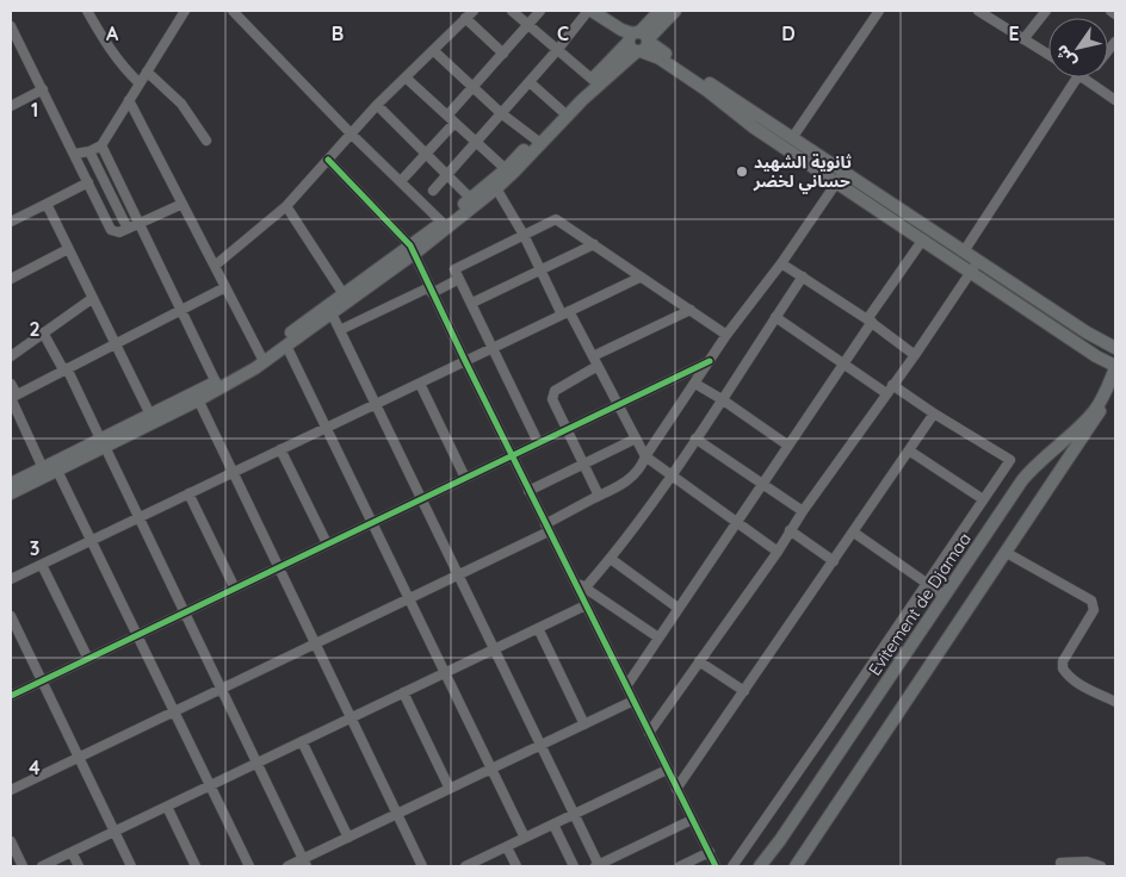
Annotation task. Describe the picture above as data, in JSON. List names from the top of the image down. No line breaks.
{"streets":{"main road":["Evitement de Djamaa"]},"places":["ثانوية الشهيد حساني لخضر"],"north":"bottom left","grid":{"columns":["A","B","C","D","E"],"rows":["1","2","3","4"]}}
